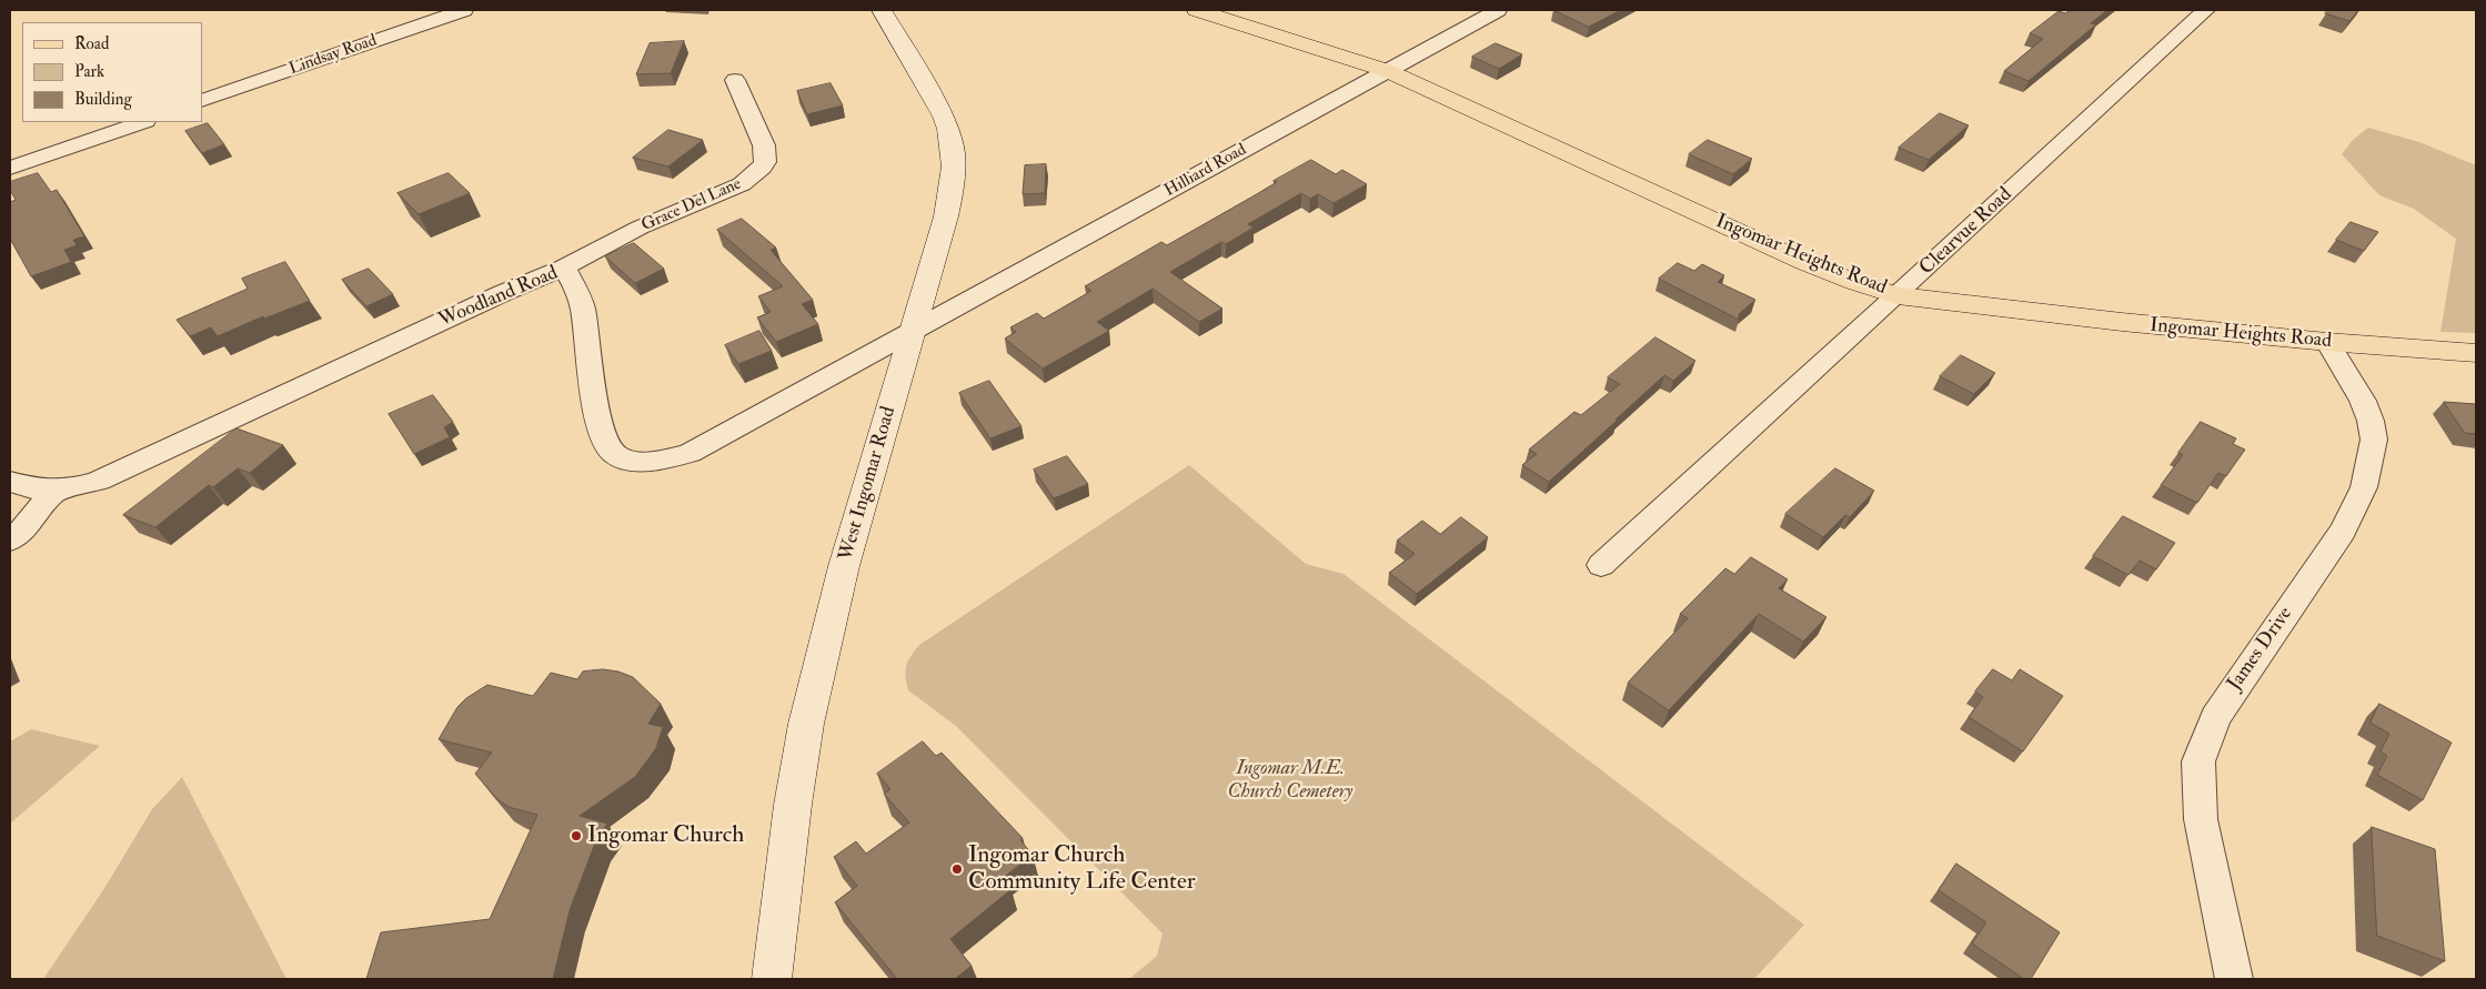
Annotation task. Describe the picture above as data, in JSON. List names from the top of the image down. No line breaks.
{"streets":{"main road":["Ingomar Heights Road"],"street":["Lindsay Road","Hilliard Road","Grace Del Lane","Clearvue Road","Woodland Road","West Ingomar Road","James Drive"]},"crossings":[["Hilliard Road","Ingomar Heights Road"],["Hilliard Road","Woodland Road"],["Hilliard Road","West Ingomar Road"],["Grace Del Lane","Woodland Road"],["Clearvue Road","Ingomar Heights Road"],["Ingomar Heights Road","James Drive"],["Woodland Road","West Ingomar Road"]],"parks":["Ingomar M.E. Church Cemetery"],"places":["Ingomar Church","Ingomar Church Community Life Center"],"legend":["Road","Park","Building"]}
